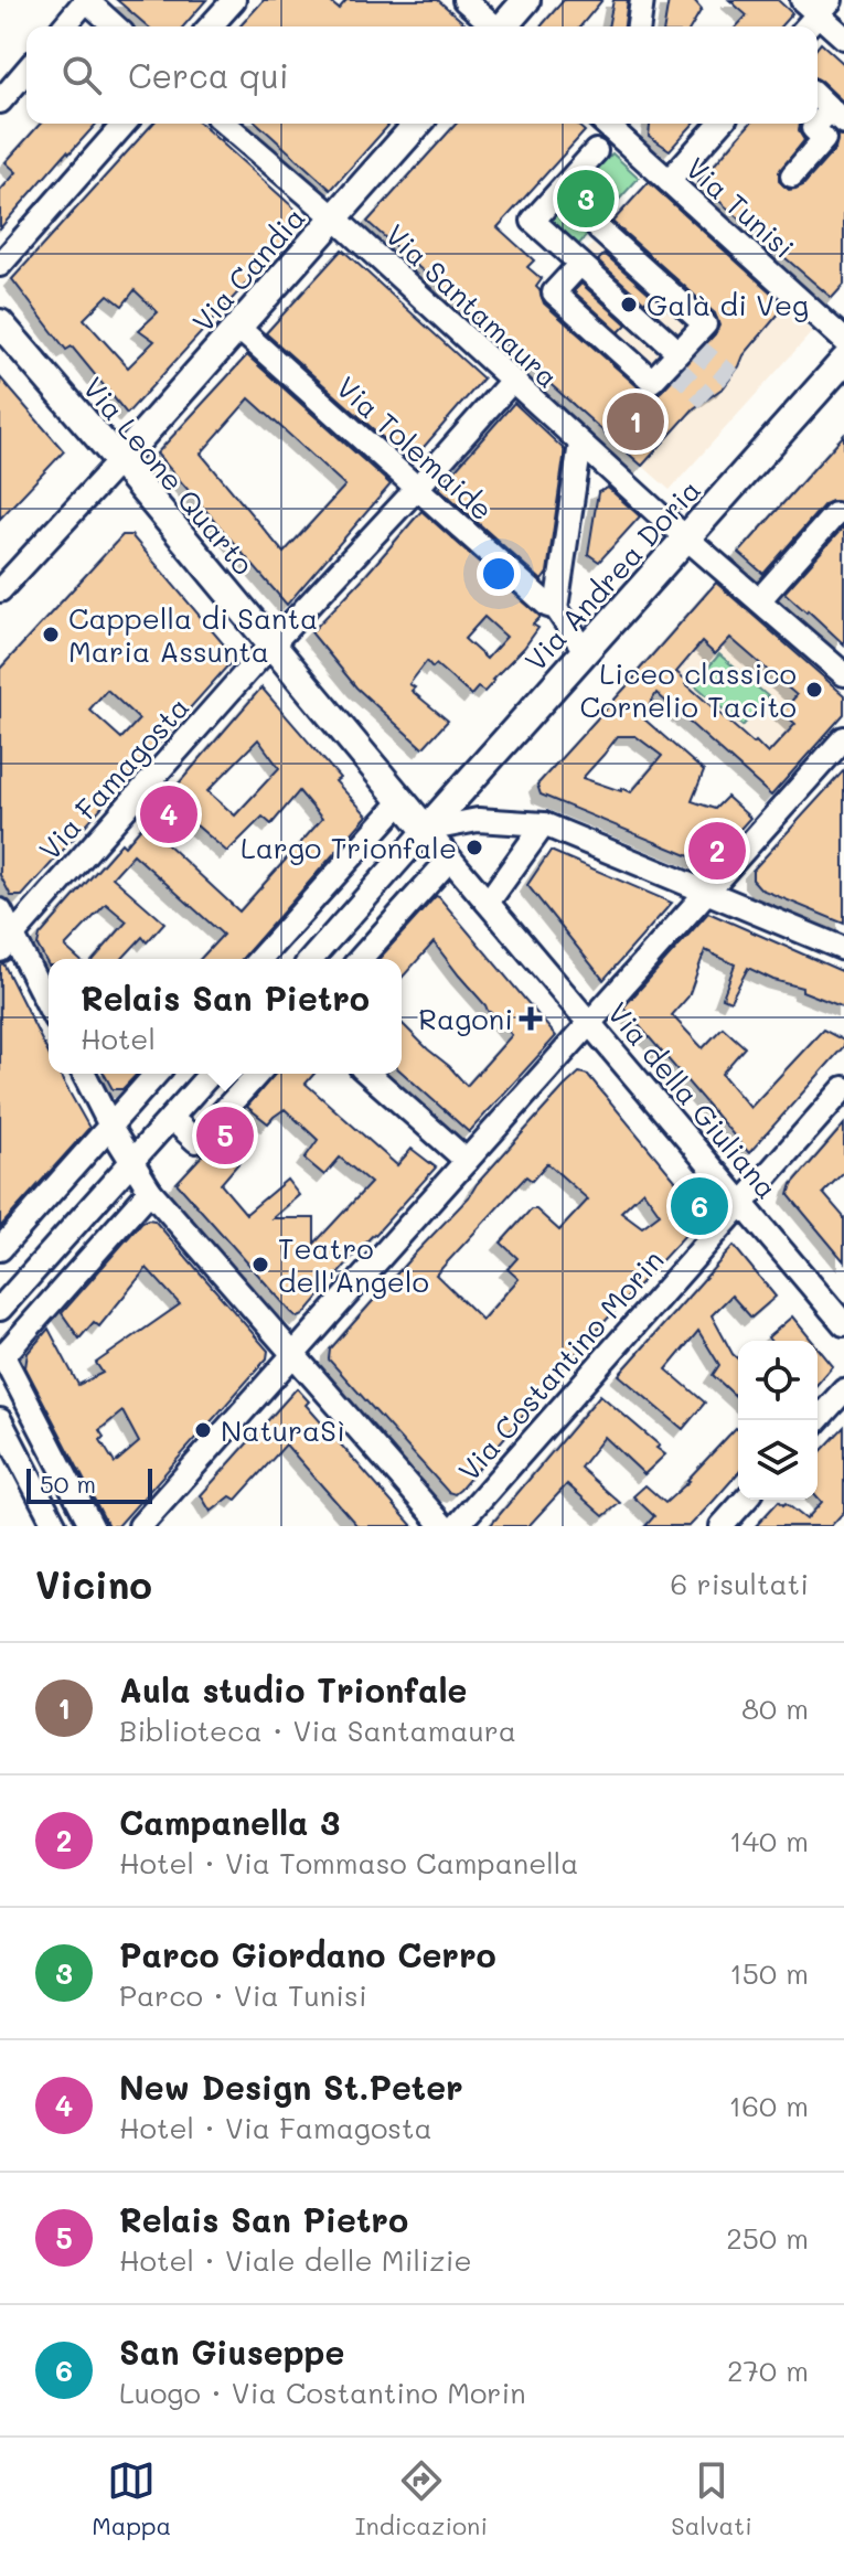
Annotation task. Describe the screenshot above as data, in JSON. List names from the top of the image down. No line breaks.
{"streets":{"main road":["Via Candia","Via Leone Quarto","Via Andrea Doria"],"street":["Via Tunisi","Via Santamaura","Via Tolemaide","Via Famagosta","Via della Giuliana","Via Costantino Morin"]},"crossings":[["Via Candia","Via Santamaura"],["Via Candia","Via Tolemaide"],["Via Candia","Via Leone Quarto"],["Via Santamaura","Via Andrea Doria"],["Via Santamaura","Via Famagosta"],["Via Tolemaide","Via Andrea Doria"],["Via Tolemaide","Via Famagosta"],["Via Leone Quarto","Via Andrea Doria"],["Via Leone Quarto","Via Famagosta"],["Via della Giuliana","Via Costantino Morin"]],"places":{"other":["Galà di Veg","Cappella di Santa Maria Assunta","Liceo classico Cornelio Tacito","Largo Trionfale","Teatro dell'Angelo","NaturaSì"],"health":["Ragoni"]},"scale_bar":"50 m","page":{"search":"Cerca qui","pins":["3","1","4","2","5","6"],"popup":["Relais San Pietro","Hotel"],"scale":"50 m","heading":["Vicino","6 risultati"],"list":[{"mark":"1","name":"Aula studio Trionfale","note":"Biblioteca · Via Santamaura","value":"80 m"},{"mark":"2","name":"Campanella 3","note":"Hotel · Via Tommaso Campanella","value":"140 m"},{"mark":"3","name":"Parco Giordano Cerro","note":"Parco · Via Tunisi","value":"150 m"},{"mark":"4","name":"New Design St.Peter","note":"Hotel · Via Famagosta","value":"160 m"},{"mark":"5","name":"Relais San Pietro","note":"Hotel · Viale delle Milizie","value":"250 m"},{"mark":"6","name":"San Giuseppe","note":"Luogo · Via Costantino Morin","value":"270 m"}],"nav":["Mappa","Indicazioni","Salvati"]}}
